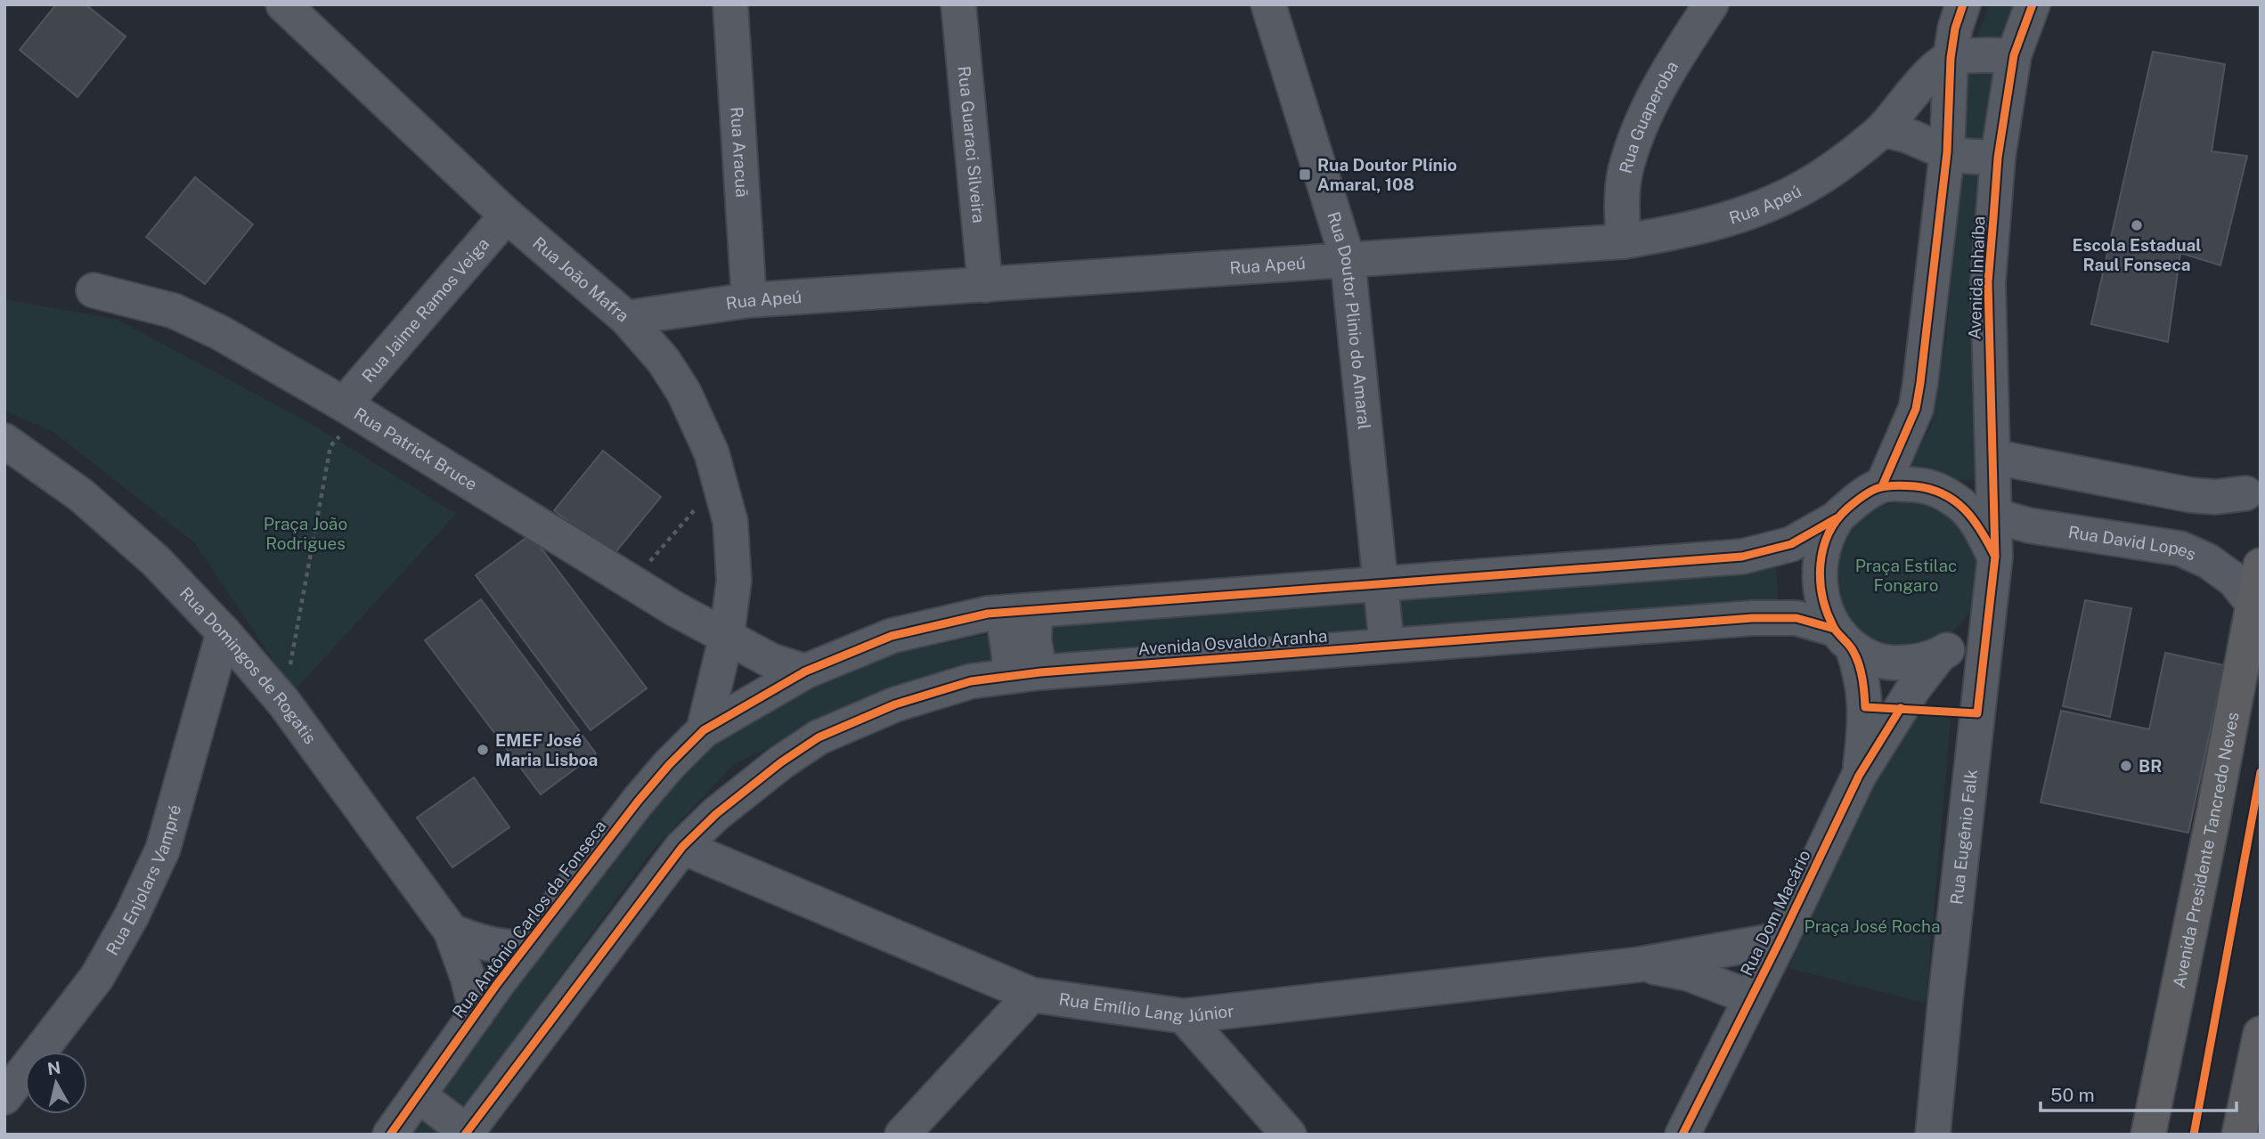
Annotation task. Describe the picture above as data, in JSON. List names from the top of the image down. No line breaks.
{"streets":{"highway":["Avenida Presidente Tancredo Neves"],"street":["Rua Guaperoba","Rua Guaraci Silveira","Rua Aracuã","Rua Apeú","Avenida Inhaíba","Rua João Mafra","Rua Jaime Ramos Veiga","Rua Doutor Plinio do Amaral","Rua Patrick Bruce","Rua David Lopes","Avenida Osvaldo Aranha","Rua Domingos de Rogatis","Rua Eugênio Falk","Rua Enjolars Vampré","Rua Dom Macário","Rua Antônio Carlos da Fonseca","Rua Emílio Lang Júnior"]},"crossings":[["Rua Guaperoba","Rua Apeú"],["Rua Guaraci Silveira","Rua Apeú"],["Rua Aracuã","Rua Apeú"],["Rua Apeú","Rua João Mafra"],["Rua Apeú","Rua Doutor Plinio do Amaral"],["Avenida Inhaíba","Rua David Lopes"],["Avenida Inhaíba","Avenida Osvaldo Aranha"],["Avenida Inhaíba","Rua Eugênio Falk"],["Avenida Inhaíba","Rua Dom Macário"],["Rua João Mafra","Rua Jaime Ramos Veiga"],["Rua João Mafra","Rua Patrick Bruce"],["Rua João Mafra","Rua Antônio Carlos da Fonseca"],["Rua Jaime Ramos Veiga","Rua Patrick Bruce"],["Rua Doutor Plinio do Amaral","Avenida Osvaldo Aranha"],["Rua David Lopes","Avenida Presidente Tancredo Neves"],["Avenida Osvaldo Aranha","Rua Eugênio Falk"],["Avenida Osvaldo Aranha","Rua Dom Macário"],["Avenida Osvaldo Aranha","Rua Emílio Lang Júnior"],["Rua Domingos de Rogatis","Rua Enjolars Vampré"],["Rua Domingos de Rogatis","Rua Antônio Carlos da Fonseca"],["Rua Eugênio Falk","Rua Dom Macário"],["Rua Dom Macário","Rua Emílio Lang Júnior"]],"parks":["Praça João Rodrigues","Praça Estilac Fongaro","Praça José Rocha"],"places":{"transit":["Rua Doutor Plínio Amaral, 108"],"other":["Escola Estadual Raul Fonseca","EMEF José Maria Lisboa","BR"]},"scale_bar":"50 m","north":"top"}
